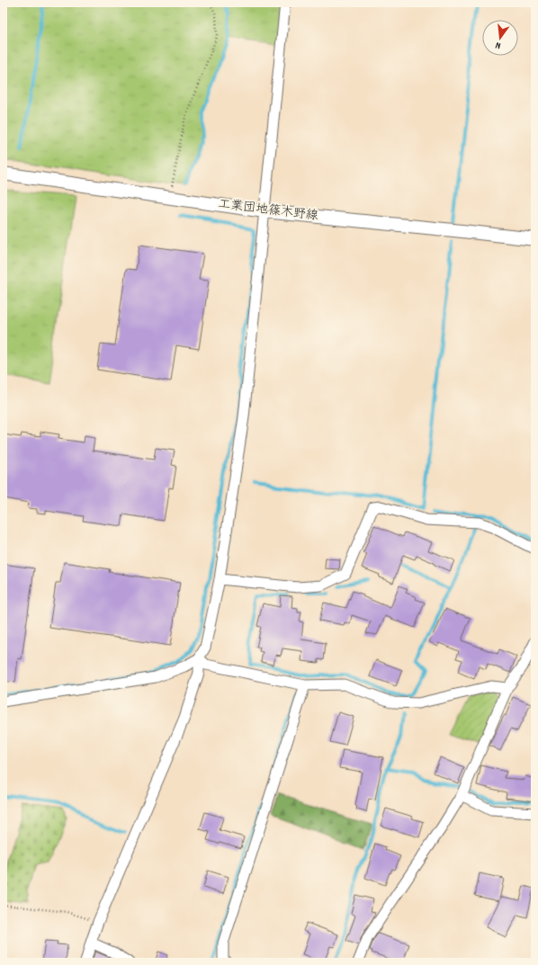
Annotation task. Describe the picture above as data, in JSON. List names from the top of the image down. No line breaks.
{"streets":{"street":["工業団地篠木野線"]},"north":"bottom"}
